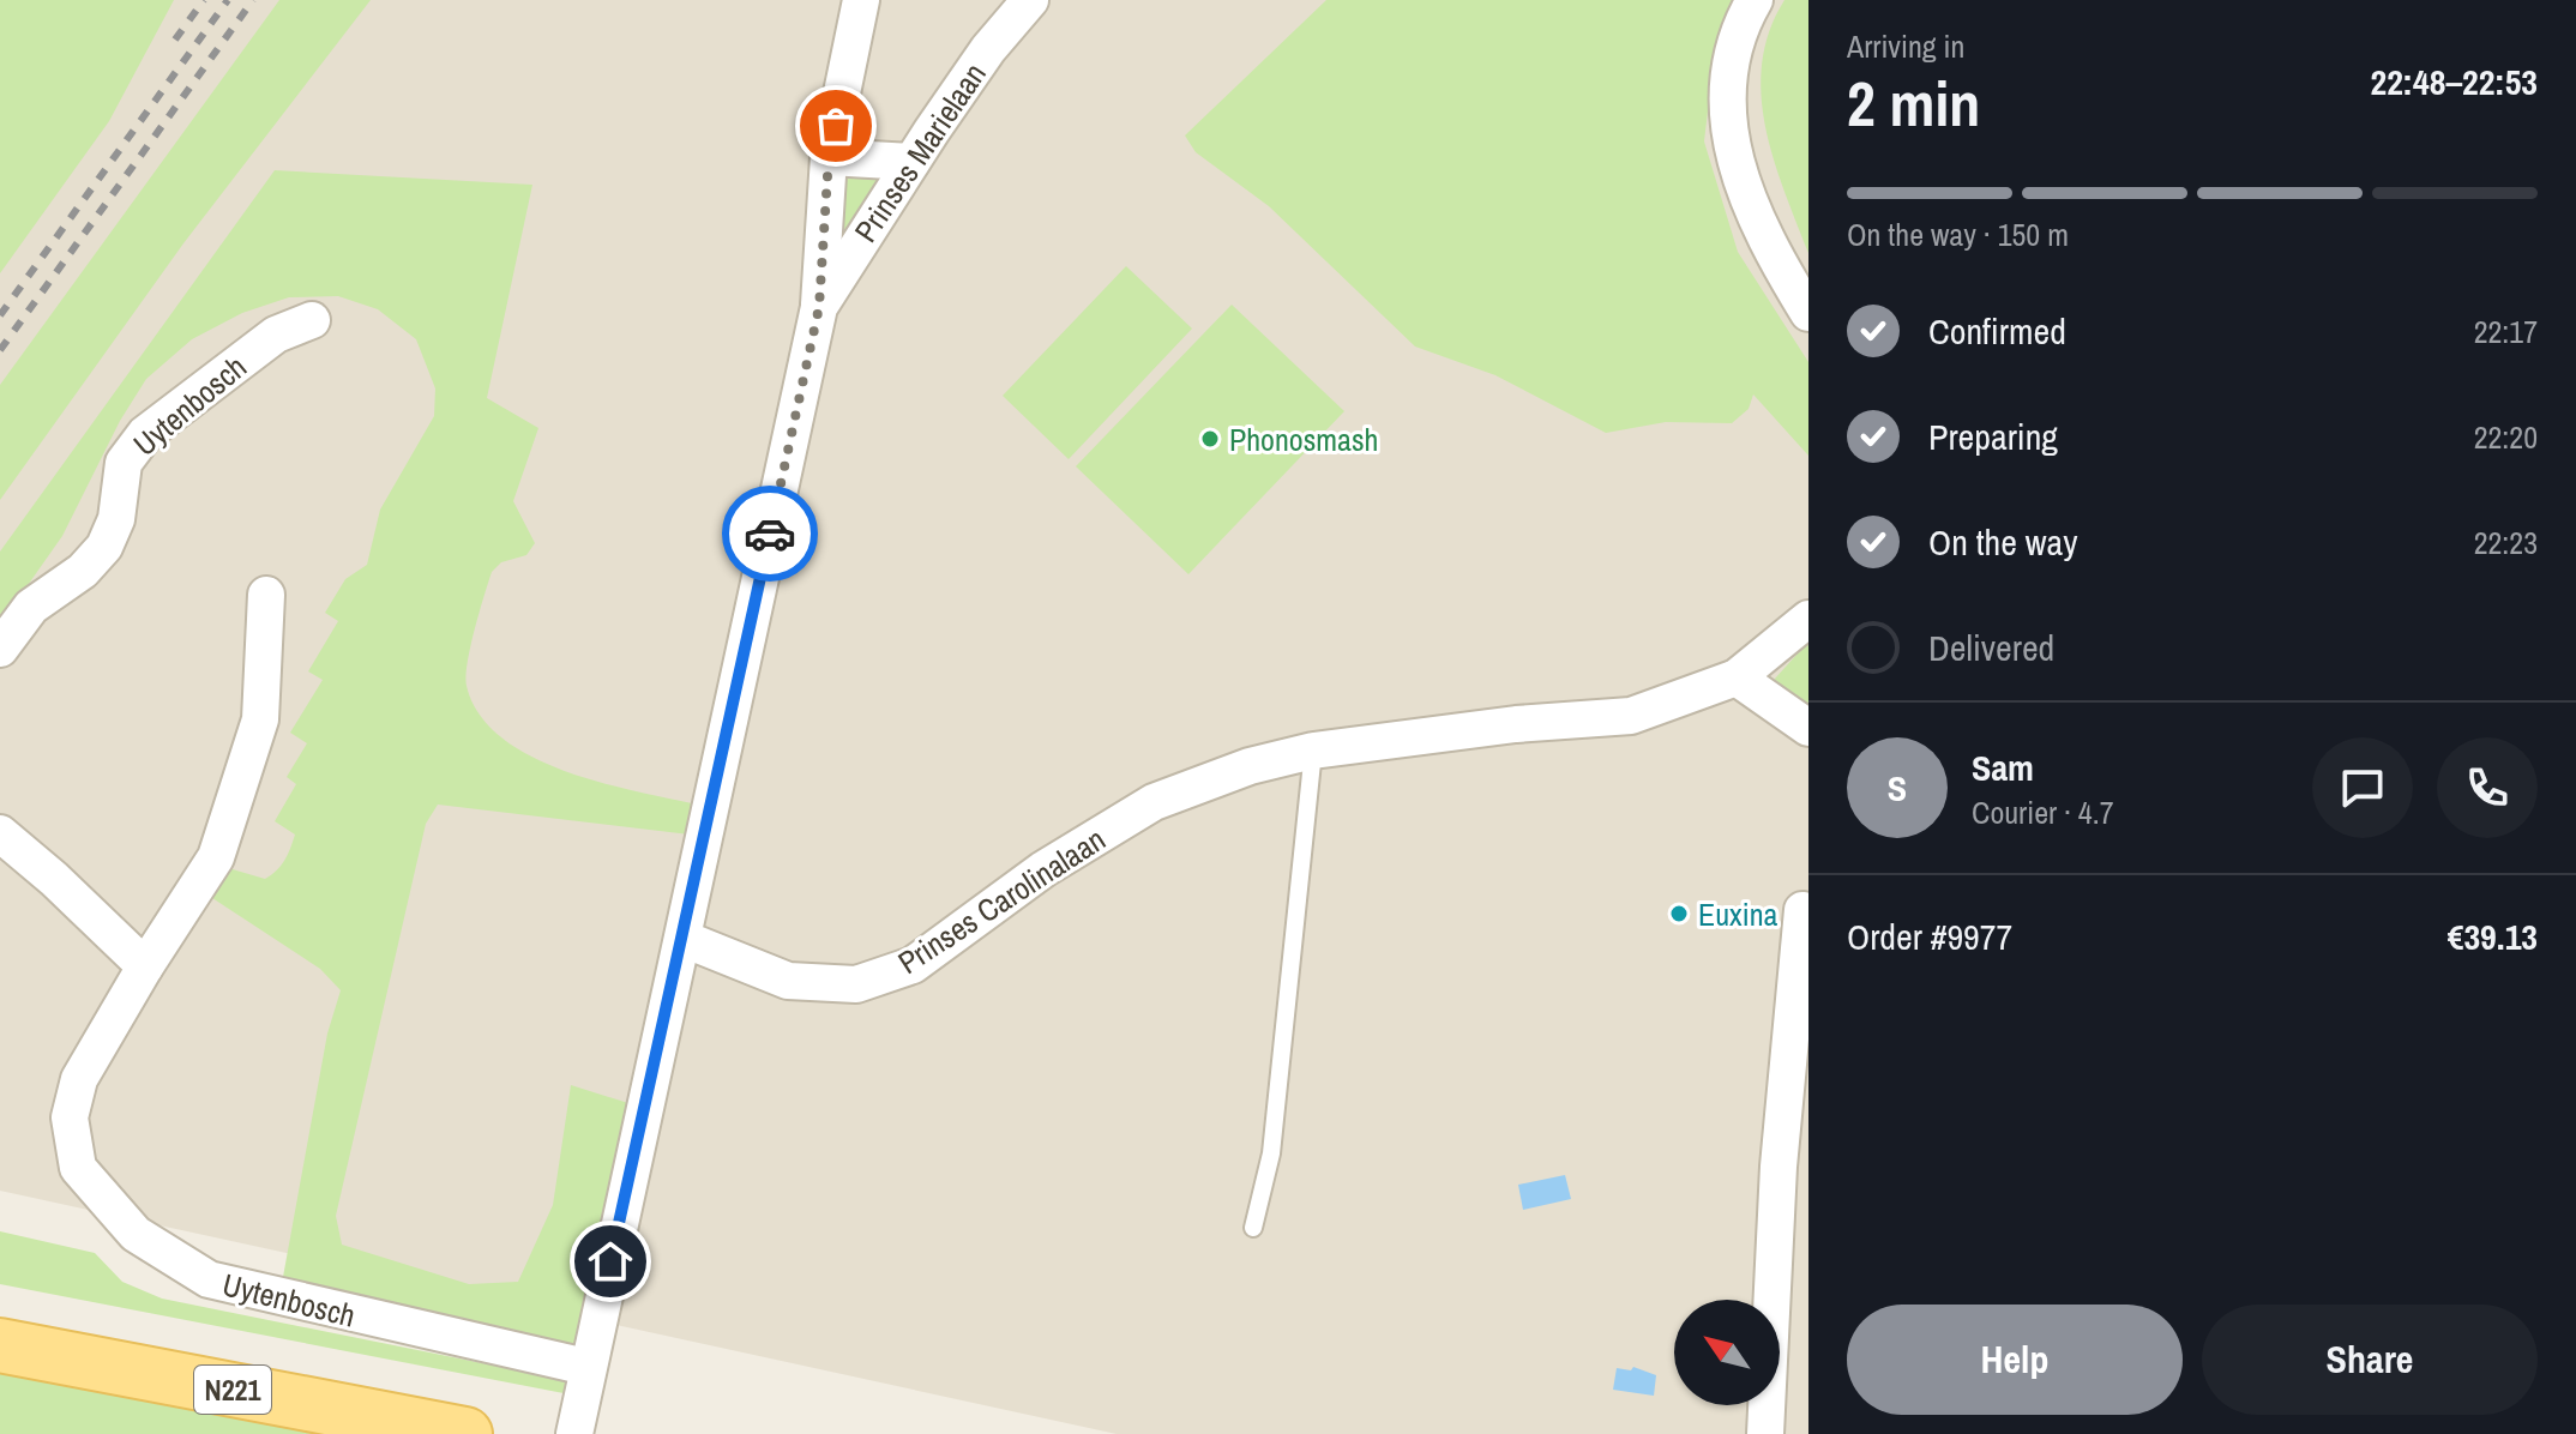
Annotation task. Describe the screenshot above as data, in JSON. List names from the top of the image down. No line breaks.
{"streets":{"main road":["N221"],"street":["Prinses Marielaan","Uytenbosch","Prinses Carolinalaan"]},"crossings":[["Prinses Marielaan","Uytenbosch"],["Prinses Marielaan","Prinses Carolinalaan"]],"places":["Phonosmash","Euxina"],"north":"top left","page":{"heading":["2 min","Arriving in","22:48–22:53"],"panel":["Sam","Courier · 4.7","Order #9977","€39.13"],"bar":"On the way · 150 m","list":[["Confirmed","22:17"],["Preparing","22:20"],["On the way","22:23"],"Delivered"],"round":"S","buttons":["Help","Share"]}}
